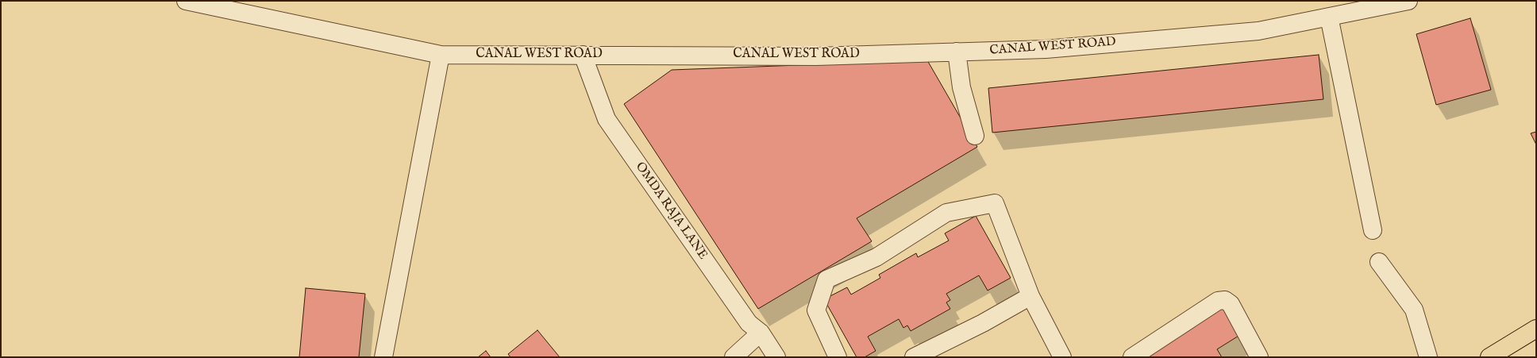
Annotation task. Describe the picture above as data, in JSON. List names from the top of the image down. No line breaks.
{"streets":{"street":["CANAL WEST ROAD","OMDA RAJA LANE"]},"crossings":[["CANAL WEST ROAD","OMDA RAJA LANE"]]}
